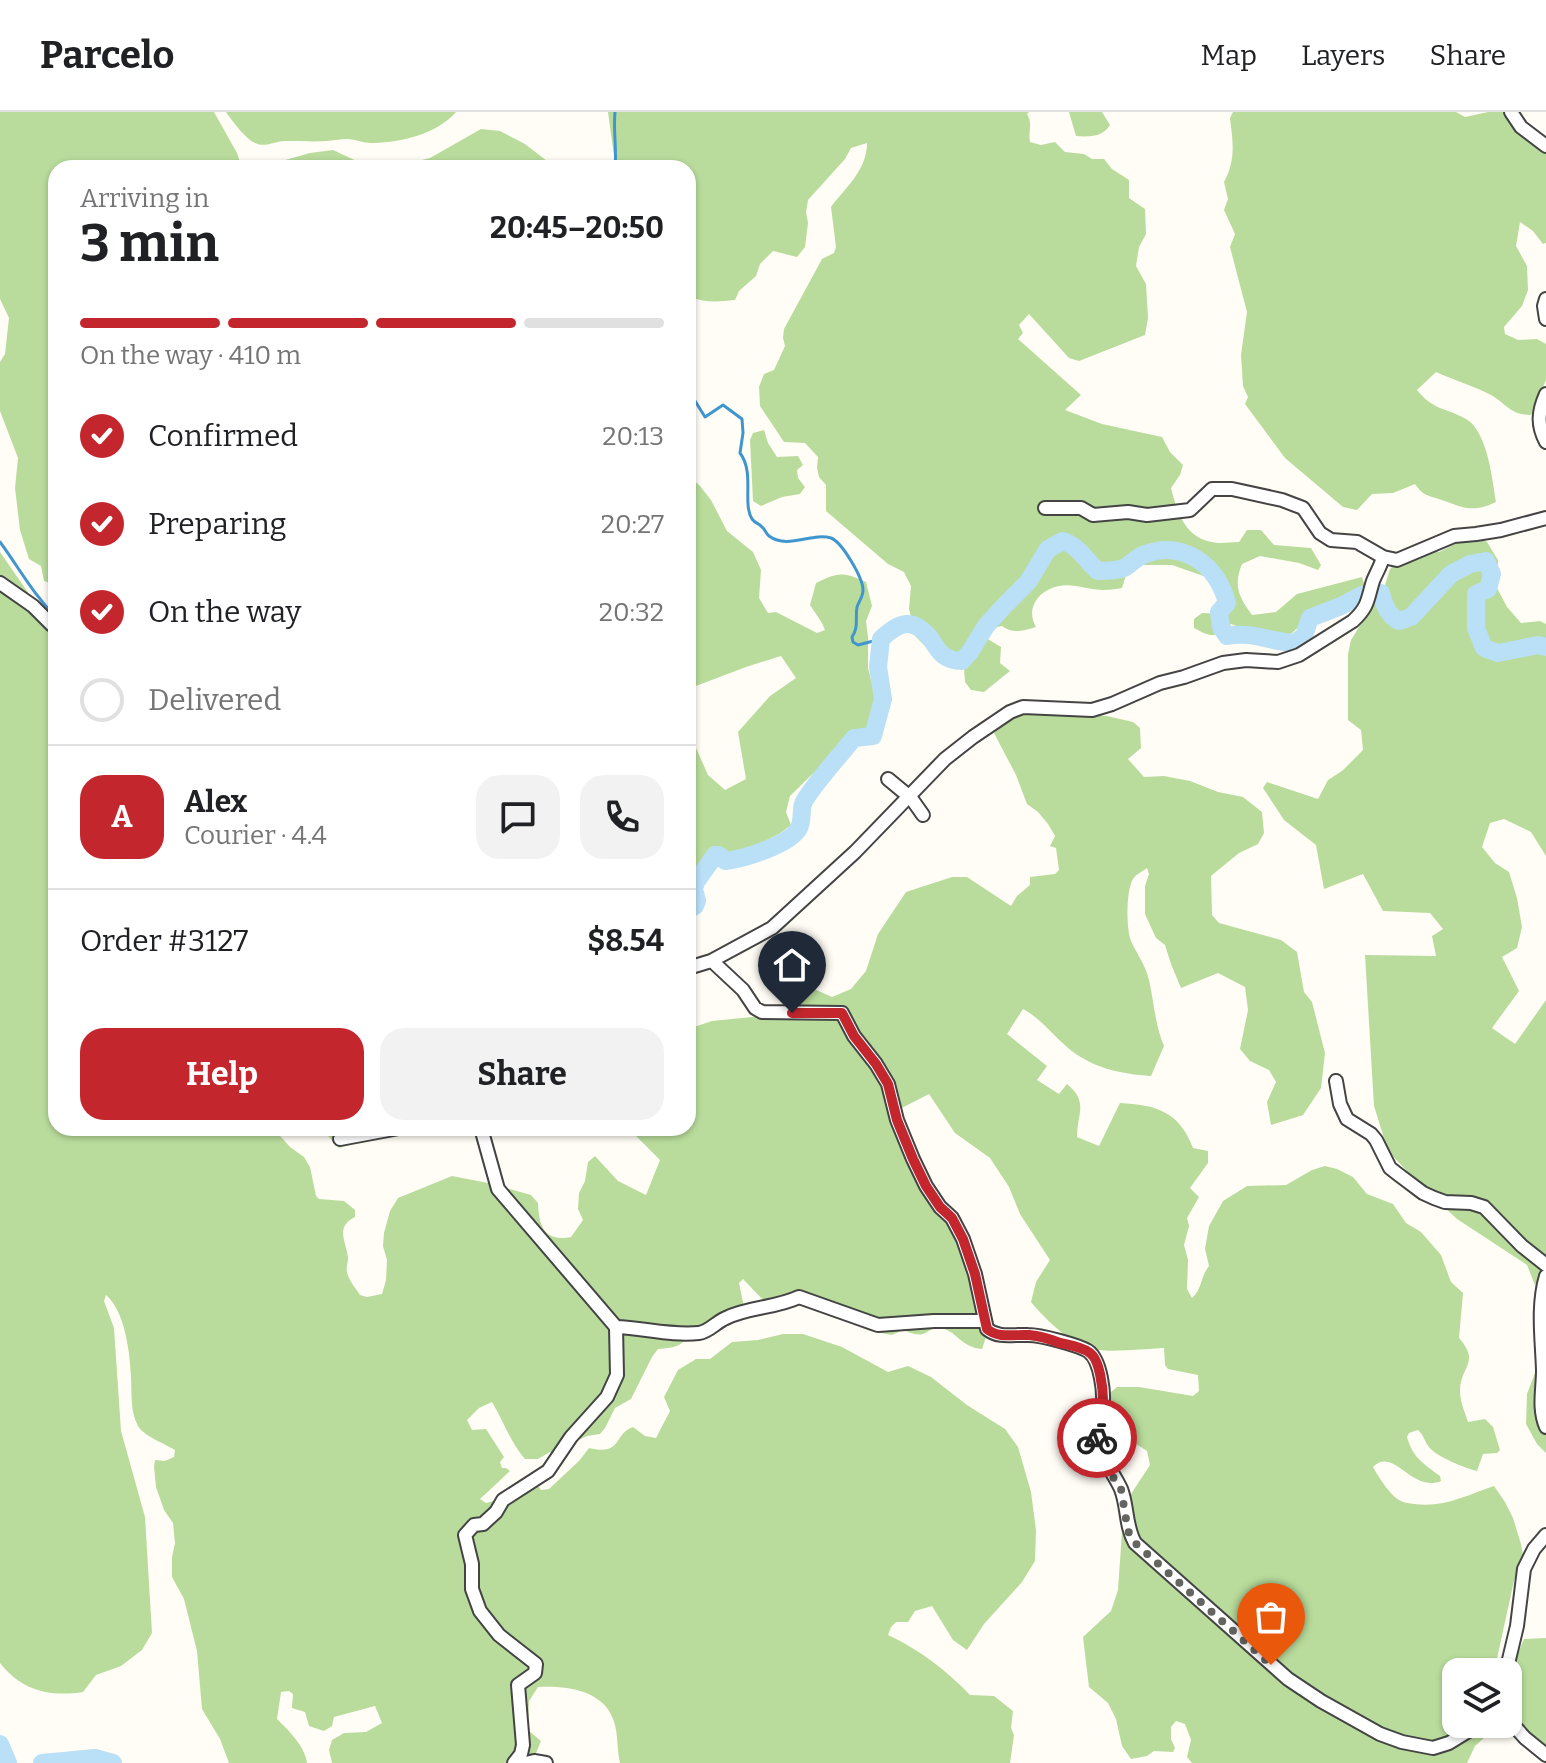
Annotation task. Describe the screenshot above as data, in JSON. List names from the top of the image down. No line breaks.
{"page":{"header":"Parcelo","nav":["Map","Layers","Share"],"heading":["3 min","Arriving in","20:45–20:50"],"panel":["Alex","Courier · 4.4","Order #3127","$8.54"],"bar":"On the way · 410 m","list":[["Confirmed","20:13"],["Preparing","20:27"],["On the way","20:32"],"Delivered"],"round":"A","buttons":["Help","Share"]}}
